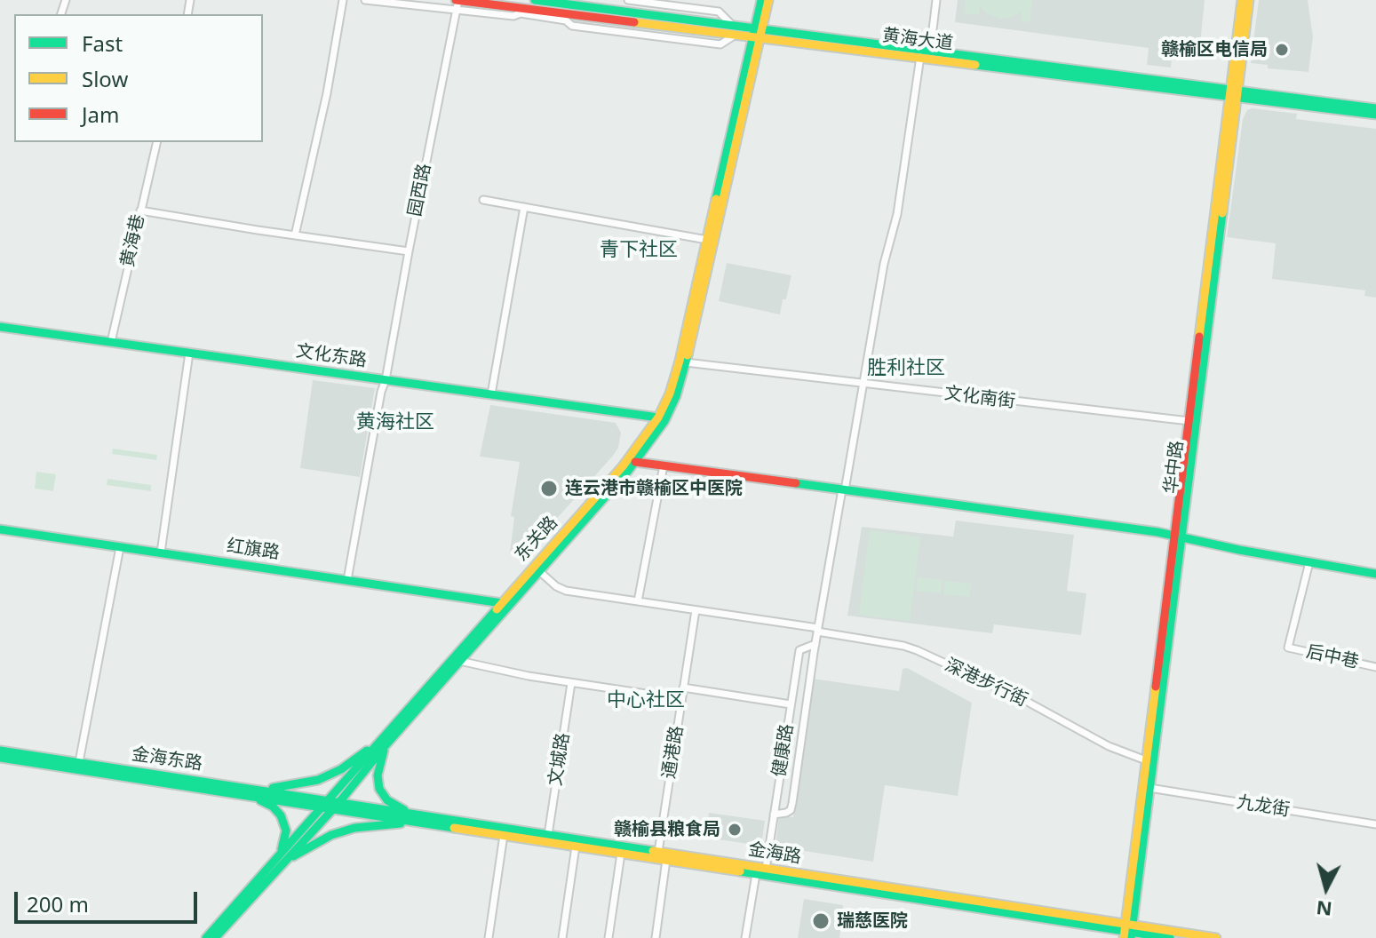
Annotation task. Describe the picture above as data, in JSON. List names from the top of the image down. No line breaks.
{"streets":{"main road":["黄海大道","文化东路","华中路","东关路","红旗路","金海东路","金海路"],"street":["园西路","黄海巷","文化南街","后中巷","深港步行街","健康路","通港路","文城路","九龙街"]},"crossings":[["黄海大道","园西路"],["黄海大道","华中路"],["黄海大道","东关路"],["园西路","文化东路"],["园西路","红旗路"],["黄海巷","文化东路"],["文化东路","东关路"],["文化南街","华中路"],["文化南街","东关路"],["华中路","深港步行街"],["华中路","九龙街"],["华中路","金海路"],["东关路","红旗路"],["东关路","深港步行街"],["东关路","金海东路"],["东关路","金海路"],["深港步行街","通港路"],["健康路","金海路"],["通港路","金海路"],["金海东路","金海路"],["文城路","金海路"]],"districts":["青下社区","胜利社区","黄海社区","中心社区"],"places":["赣榆区电信局","连云港市赣榆区中医院","赣榆县粮食局","瑞慈医院"],"legend":["Fast","Slow","Jam"],"scale_bar":"200 m","north":"bottom"}
